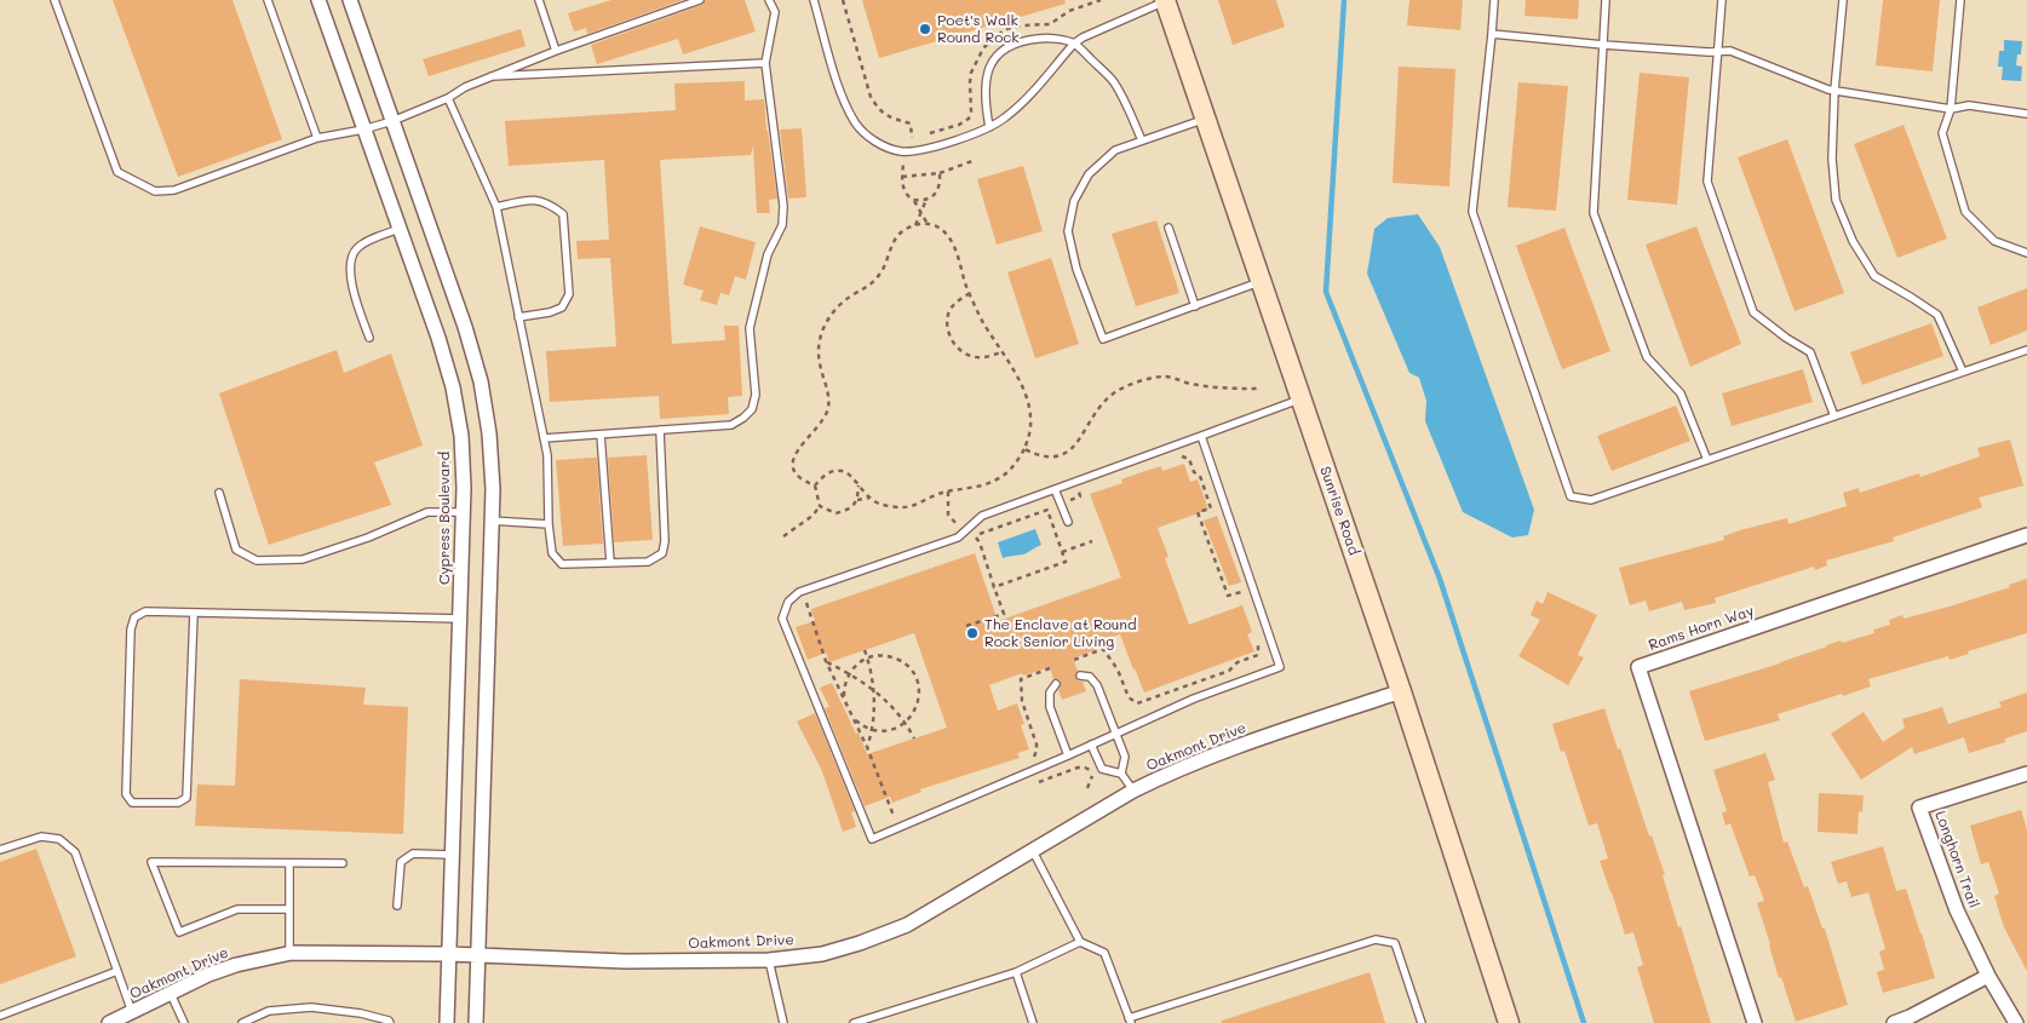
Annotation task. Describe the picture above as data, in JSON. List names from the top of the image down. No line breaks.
{"streets":{"main road":["Sunrise Road"],"street":["Cypress Boulevard","Rams Horn Way","Oakmont Drive","Longhorn Trail"]},"crossings":[["Sunrise Road","Oakmont Drive"],["Cypress Boulevard","Oakmont Drive"]],"places":["Poet's Walk Round Rock","The Enclave at Round Rock Senior Living"]}
